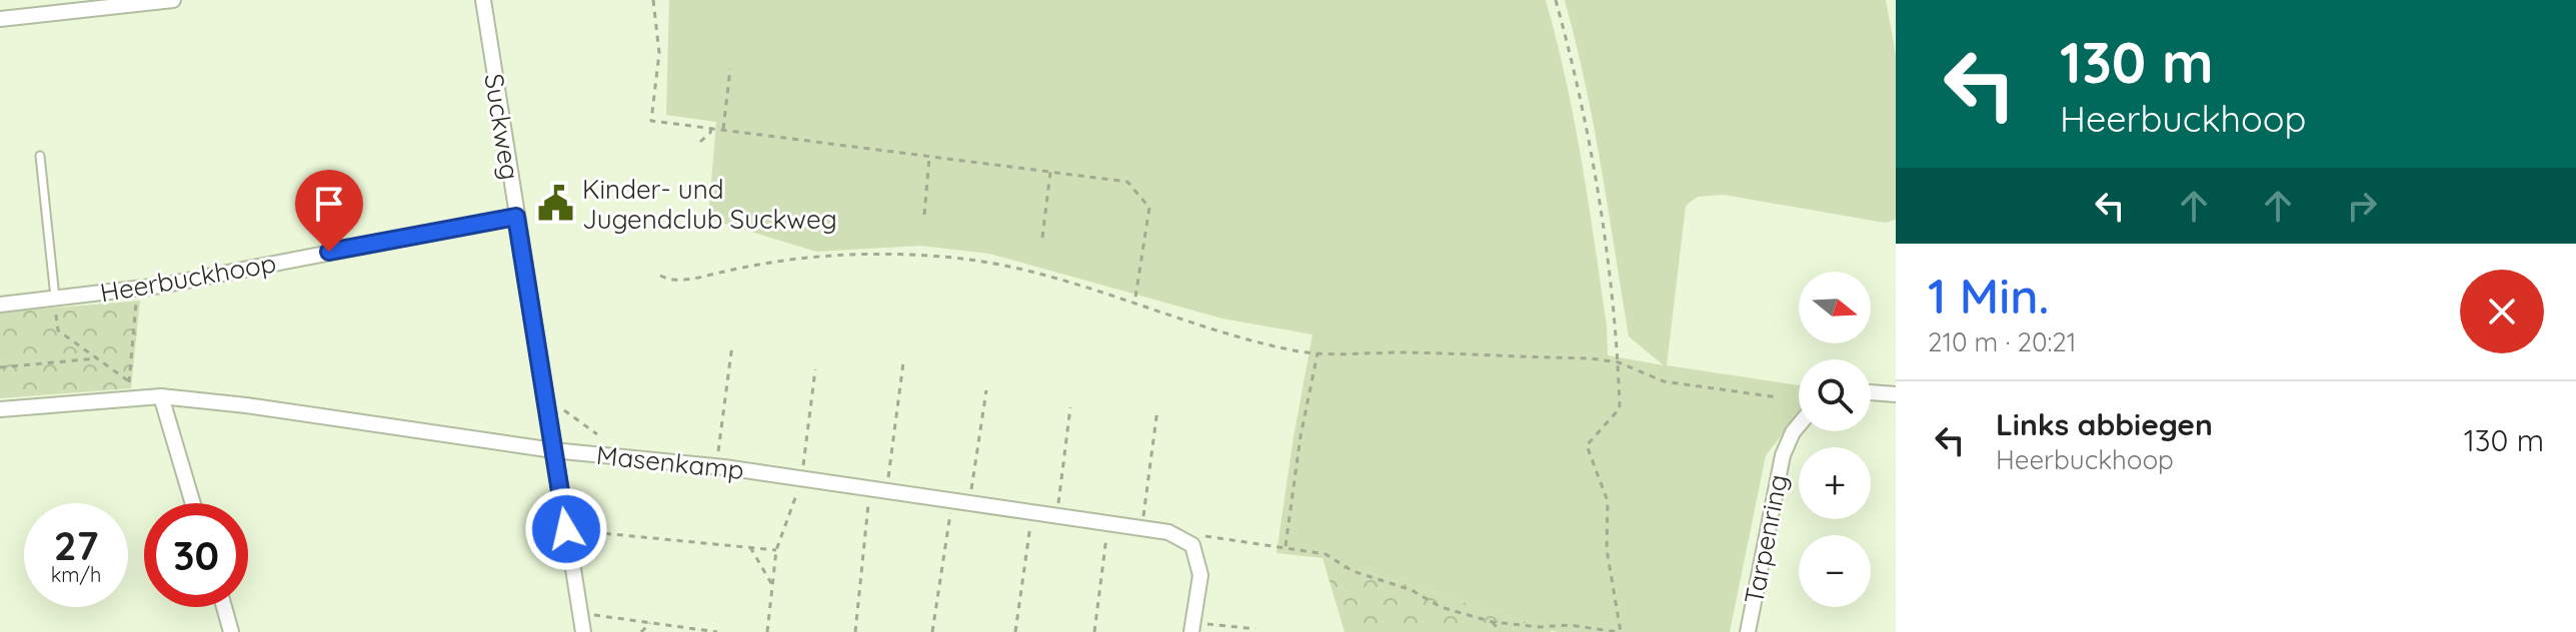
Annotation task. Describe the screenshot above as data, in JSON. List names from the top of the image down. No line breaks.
{"streets":{"street":["Suckweg","Heerbuckhoop","Masenkamp","Tarpenring"]},"crossings":[["Suckweg","Heerbuckhoop"],["Suckweg","Masenkamp"]],"places":{"public building":["Kinder- und Jugendclub Suckweg"]},"north":"right","page":{"turn":["130 m","Heerbuckhoop"],"heading":["1 Min.","210 m · 20:21"],"map_buttons":["+","−"],"list":[{"name":"Links abbiegen","note":"Heerbuckhoop","value":"130 m"}],"speed":"27 km/h","limit":"30"}}
